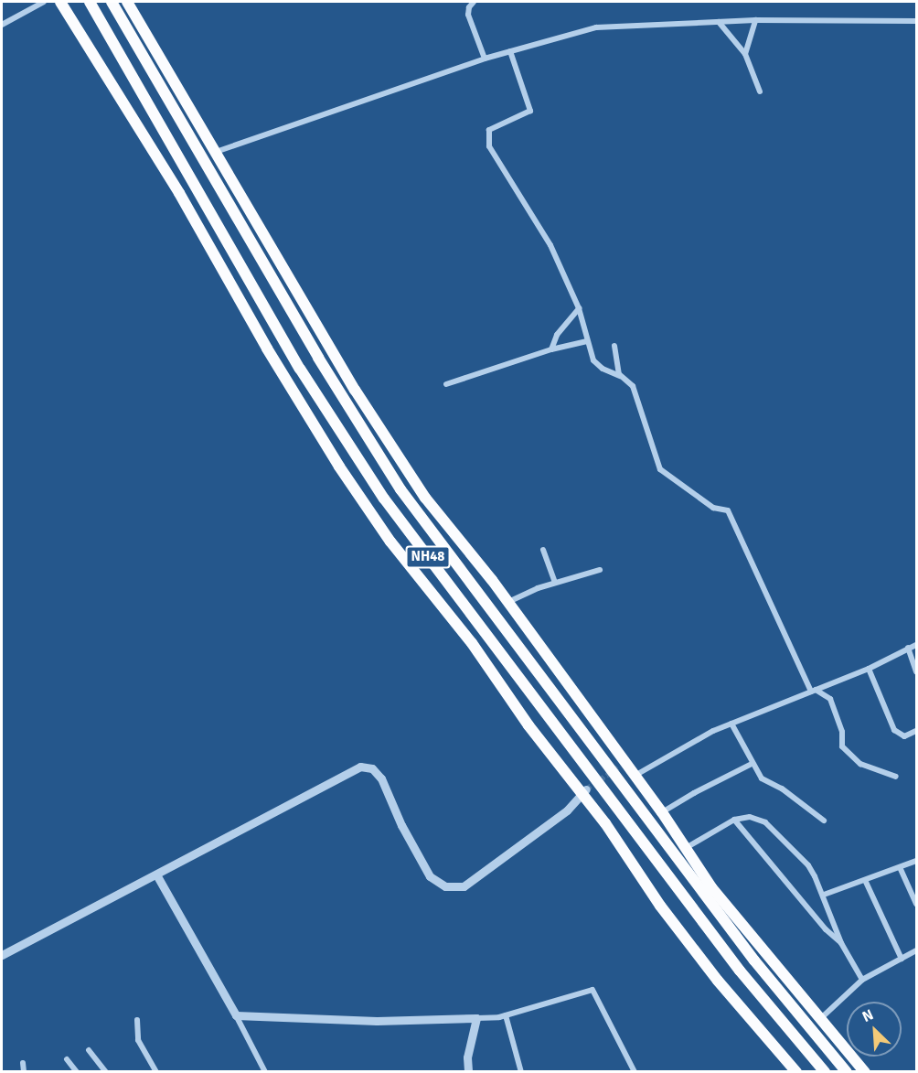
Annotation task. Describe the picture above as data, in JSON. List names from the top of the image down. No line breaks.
{"streets":{"highway":["NH48"]},"north":"top left"}
